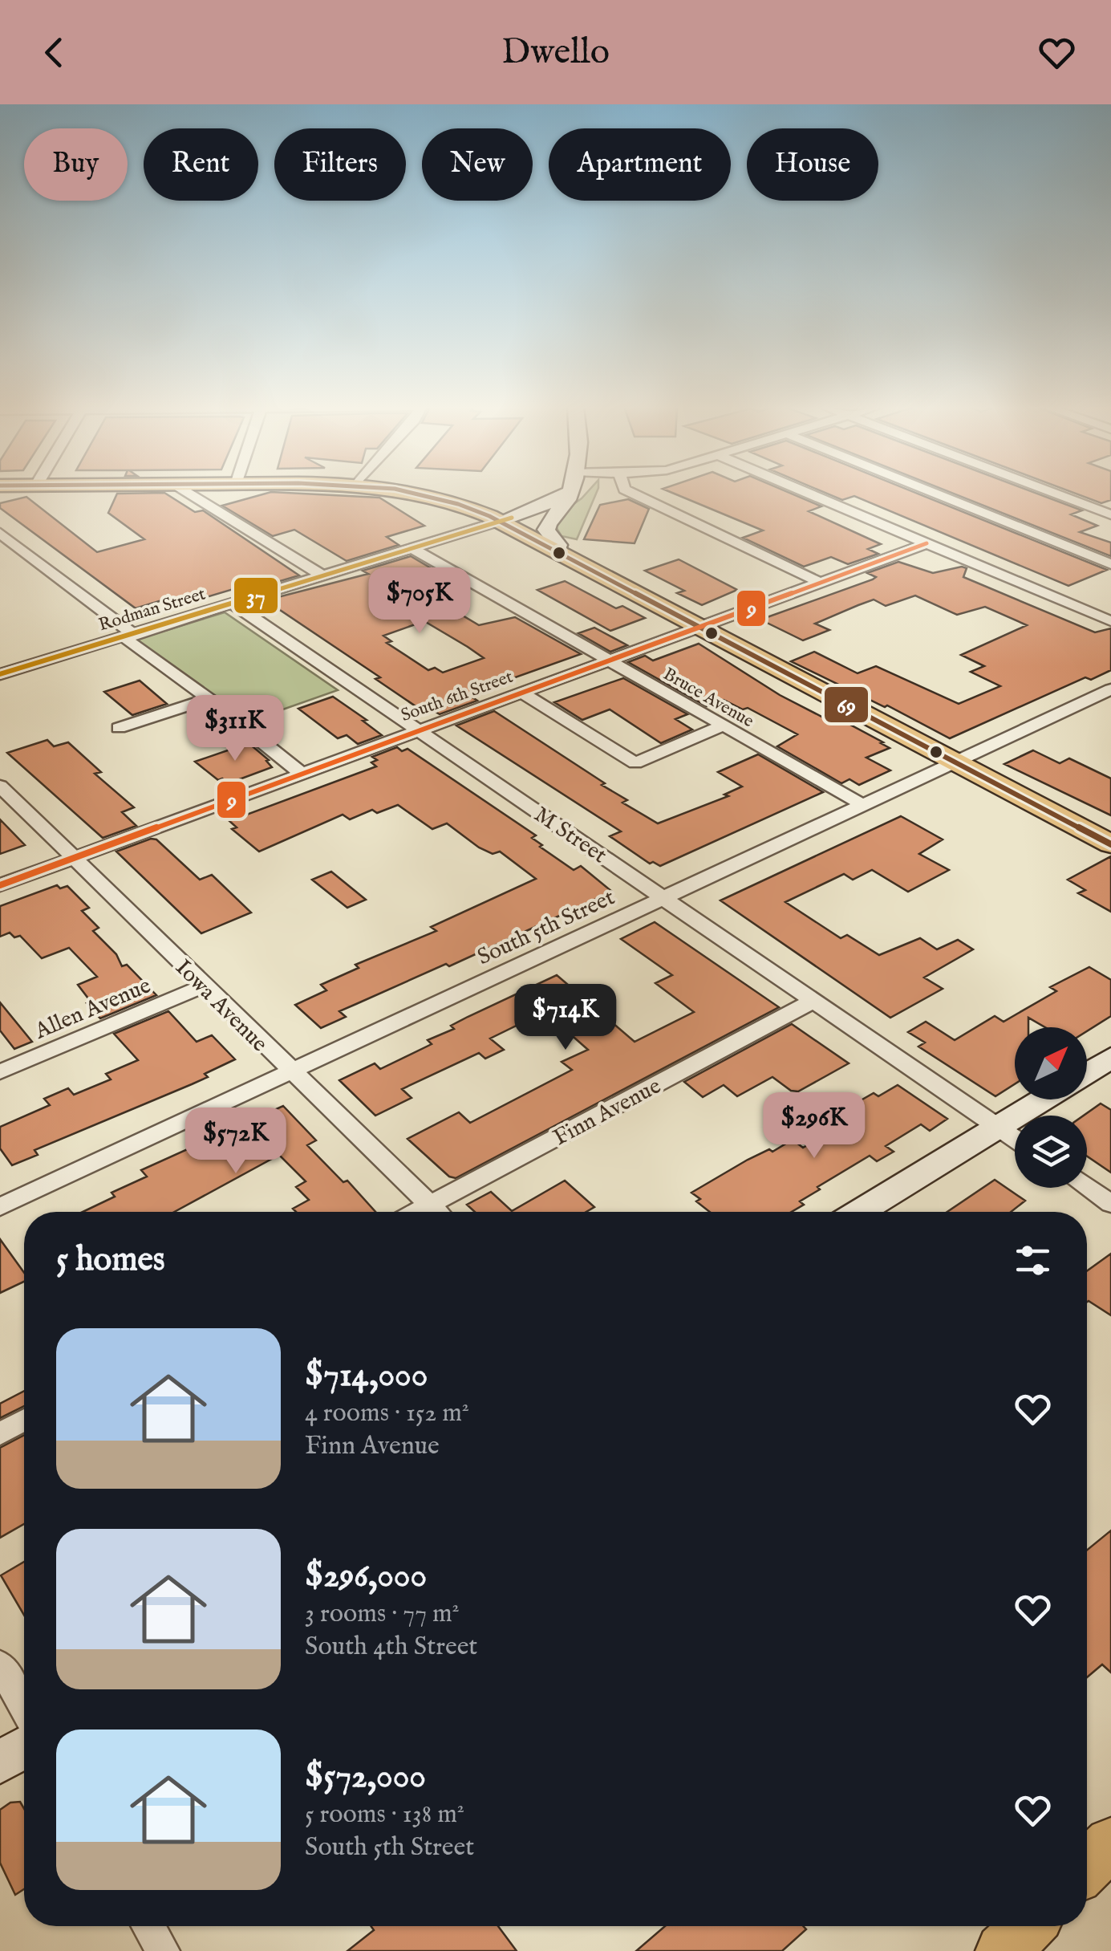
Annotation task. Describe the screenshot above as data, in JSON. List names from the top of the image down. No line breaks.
{"streets":{"street":["Rodman Street","South 6th Street","Bruce Avenue","M Street","South 5th Street","Iowa Avenue","Allen Avenue","Finn Avenue"]},"crossings":[["Rodman Street","Bruce Avenue"],["Rodman Street","M Street"],["South 6th Street","Bruce Avenue"],["South 6th Street","M Street"],["South 6th Street","Iowa Avenue"],["Bruce Avenue","South 5th Street"],["M Street","South 5th Street"],["M Street","Finn Avenue"],["South 5th Street","Iowa Avenue"],["Iowa Avenue","Allen Avenue"],["Iowa Avenue","Finn Avenue"]],"lines":["transit line 69","transit line 37","transit line 9"],"north":"top right","page":{"header":"Dwello","chip":["Buy","Rent","Filters","New","Apartment","House"],"price":["$705K","$311K","$714K","$296K","$572K"],"heading":"5 homes","list":[{"name":"$714,000","note":"4 rooms · 152 m² · Finn Avenue"},{"name":"$296,000","note":"3 rooms · 77 m² · South 4th Street"},{"name":"$572,000","note":"5 rooms · 138 m² · South 5th Street"}]}}
